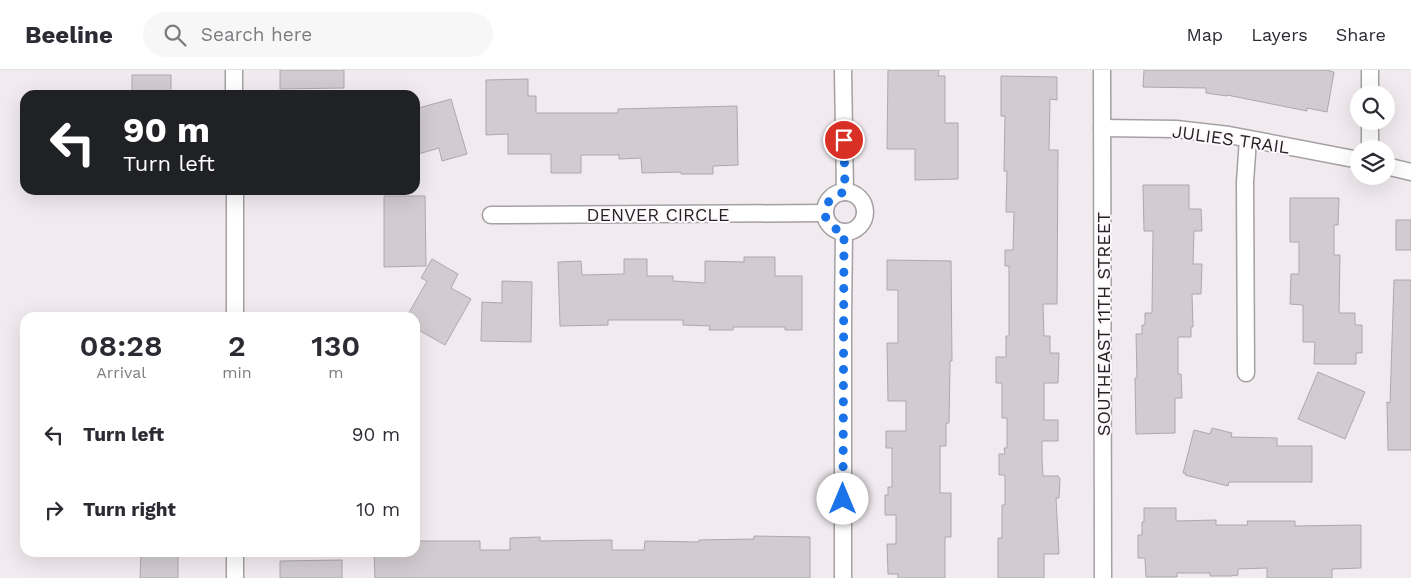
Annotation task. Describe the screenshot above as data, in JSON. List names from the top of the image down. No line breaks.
{"streets":{"street":["JULIES TRAIL","DENVER CIRCLE","SOUTHEAST 11TH STREET"]},"crossings":[["JULIES TRAIL","SOUTHEAST 11TH STREET"]],"page":{"header":"Beeline","search":"Search here","nav":["Map","Layers","Share"],"turn":["90 m","Turn left"],"eta":["08:28","Arrival","2","min","130","m"],"list":[{"name":"Turn left","value":"90 m"},{"name":"Turn right","value":"10 m"}]}}
